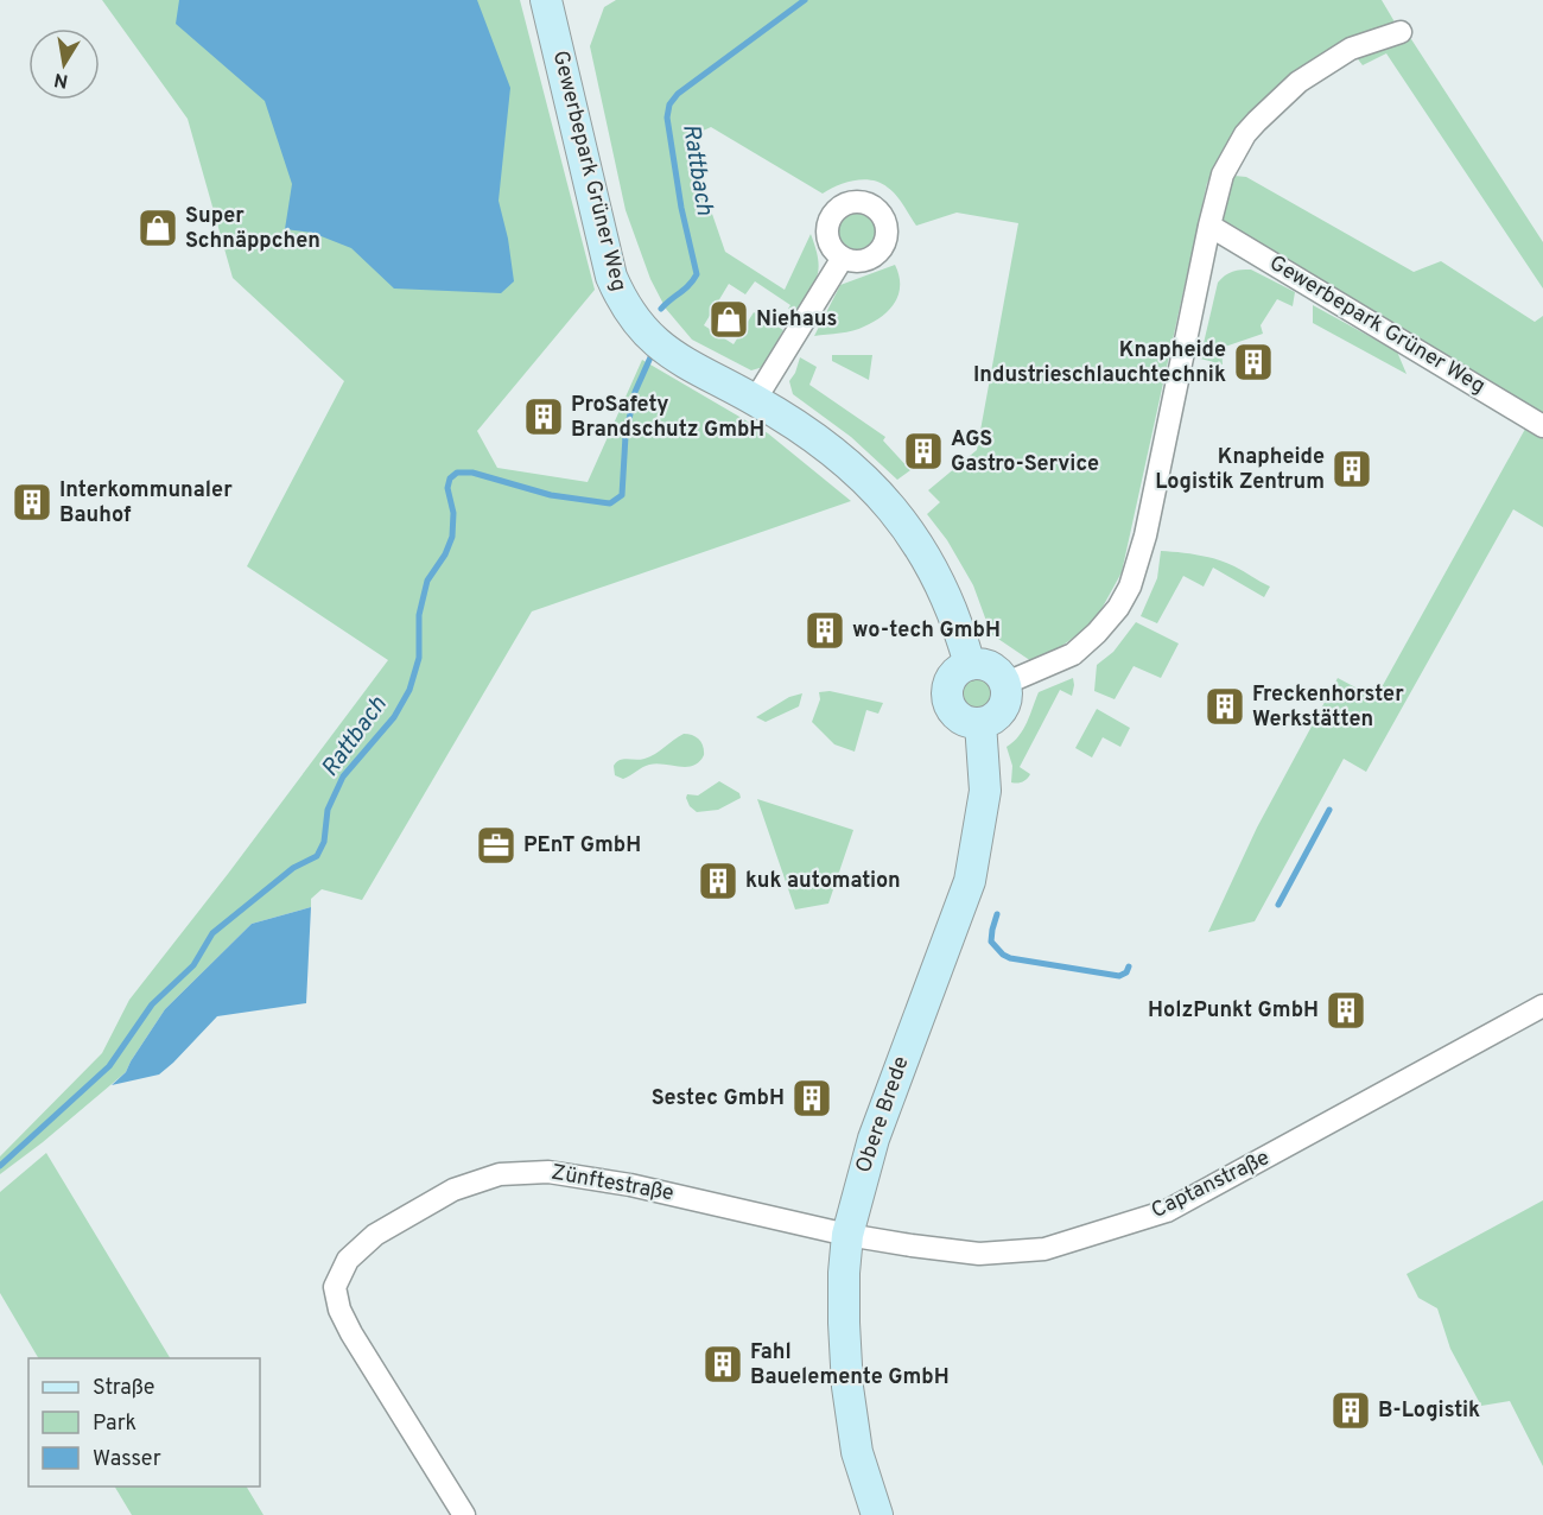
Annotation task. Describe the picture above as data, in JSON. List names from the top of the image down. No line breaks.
{"streets":{"street":["Gewerbepark Grüner Weg","Obere Brede","Zünftestraße","Captanstraße"]},"crossings":[["Gewerbepark Grüner Weg","Obere Brede"],["Obere Brede","Zünftestraße"],["Obere Brede","Captanstraße"],["Zünftestraße","Captanstraße"]],"water":["Rattbach"],"places":{"shop":["Super Schnäppchen","Niehaus"],"building":["Knapheide Industrieschlauchtechnik","ProSafety Brandschutz GmbH","AGS Gastro-Service","Knapheide Logistik Zentrum","Interkommunaler Bauhof","wo-tech GmbH","Freckenhorster Werkstätten","kuk automation","HolzPunkt GmbH","Sestec GmbH","Fahl Bauelemente GmbH","B-Logistik"],"office":["PEnT GmbH"]},"legend":["Straße","Park","Wasser"],"north":"bottom"}
